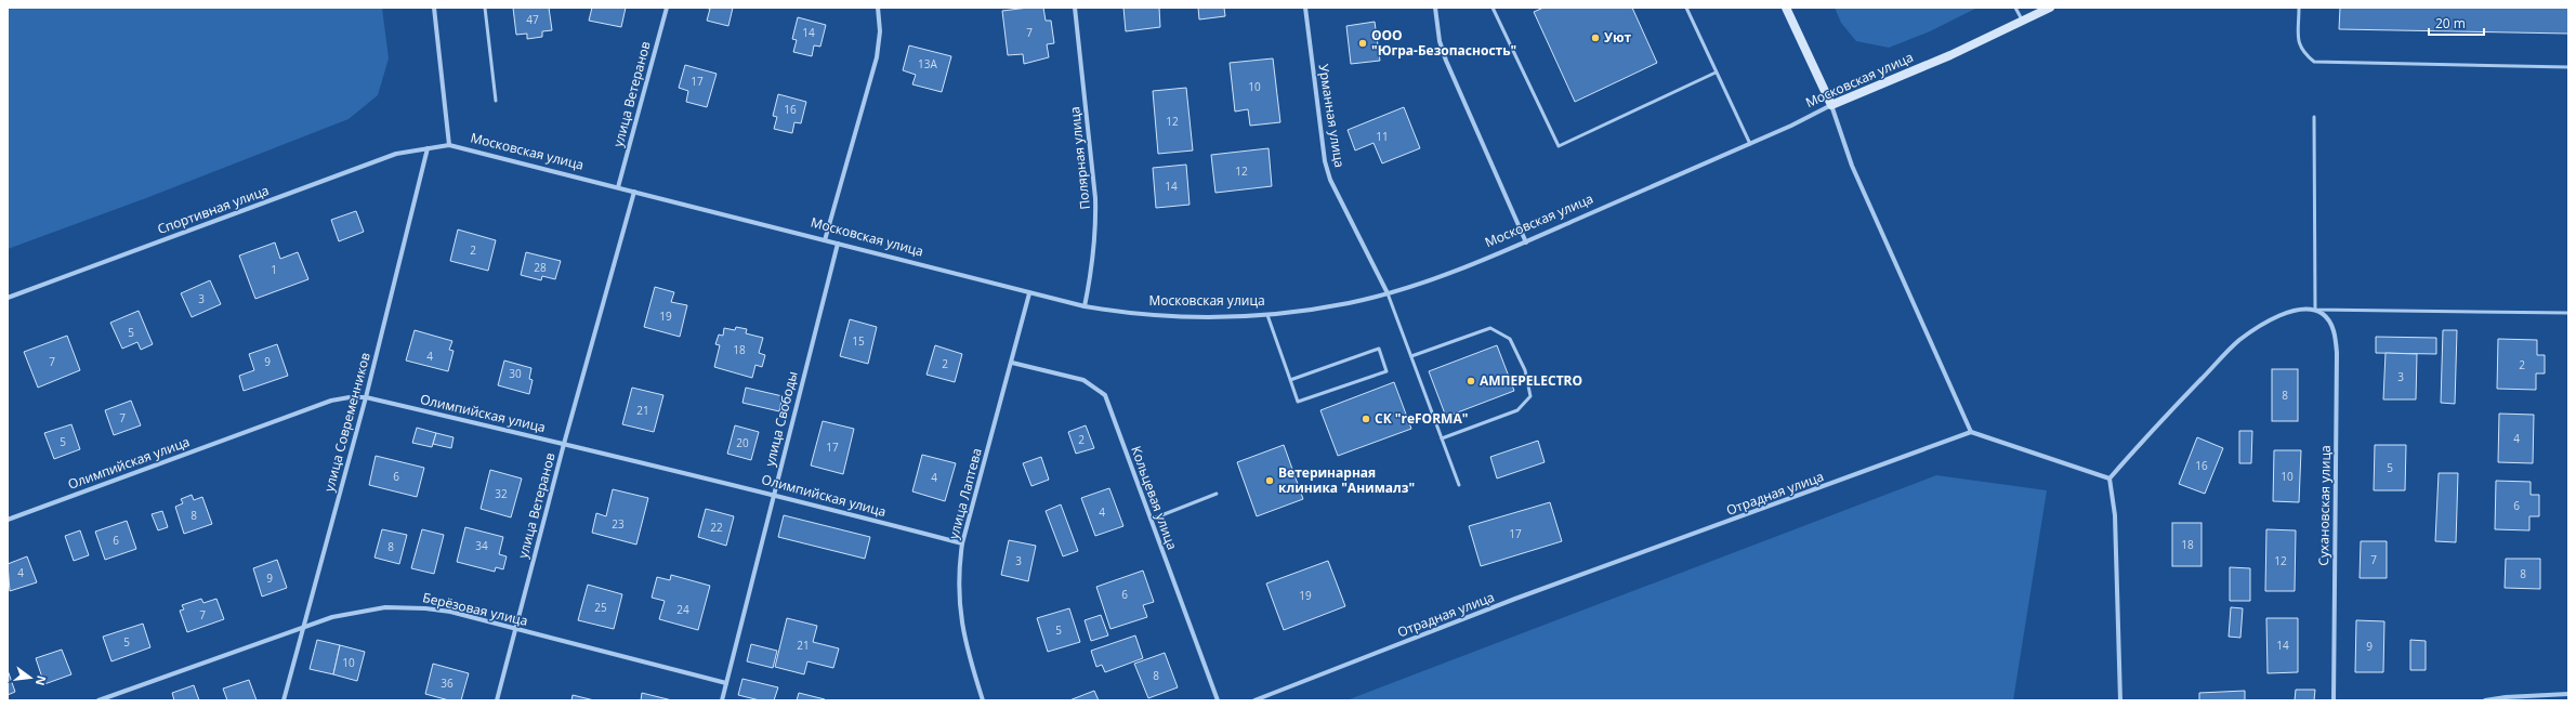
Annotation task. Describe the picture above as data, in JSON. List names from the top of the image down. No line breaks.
{"streets":{"main road":["Московская улица"],"street":["улица Ветеранов","Урманная улица","Полярная улица","Спортивная улица","Олимпийская улица","улица Свободы","улица Современников","улица Лаптева","Отрадная улица","Кольцевая улица","Сухановская улица","Берёзовая улица"]},"crossings":[["Московская улица","улица Ветеранов"],["Московская улица","Урманная улица"],["Московская улица","Полярная улица"],["Московская улица","Спортивная улица"],["Московская улица","улица Свободы"],["Московская улица","улица Современников"],["Московская улица","улица Лаптева"],["улица Ветеранов","Олимпийская улица"],["улица Ветеранов","Берёзовая улица"],["Спортивная улица","улица Современников"],["Олимпийская улица","улица Свободы"],["Олимпийская улица","улица Современников"],["Олимпийская улица","улица Лаптева"],["улица Свободы","Берёзовая улица"],["улица Современников","Берёзовая улица"],["улица Лаптева","Кольцевая улица"]],"places":["Уют","ООО \"Югра-Безопасность\"","АМПЕРELECTRO","СК \"reFORMA\"","Ветеринарная клиника \"Анималз\""],"house_numbers":["47","14","7","13А","17","10","16","12","11","12","14","2","28","1","3","19","5","15","18","4","7","9","2","2","30","3","8","21","7","4","2","5","20","17","16","5","6","10","4","32","6","4","8","23","22","17","6","18","34","8","7","3","12","4","8","9","6","19","25","24","7","5","5","21","14","9","10","8","36"],"scale_bar":"20 m","north":"right"}
